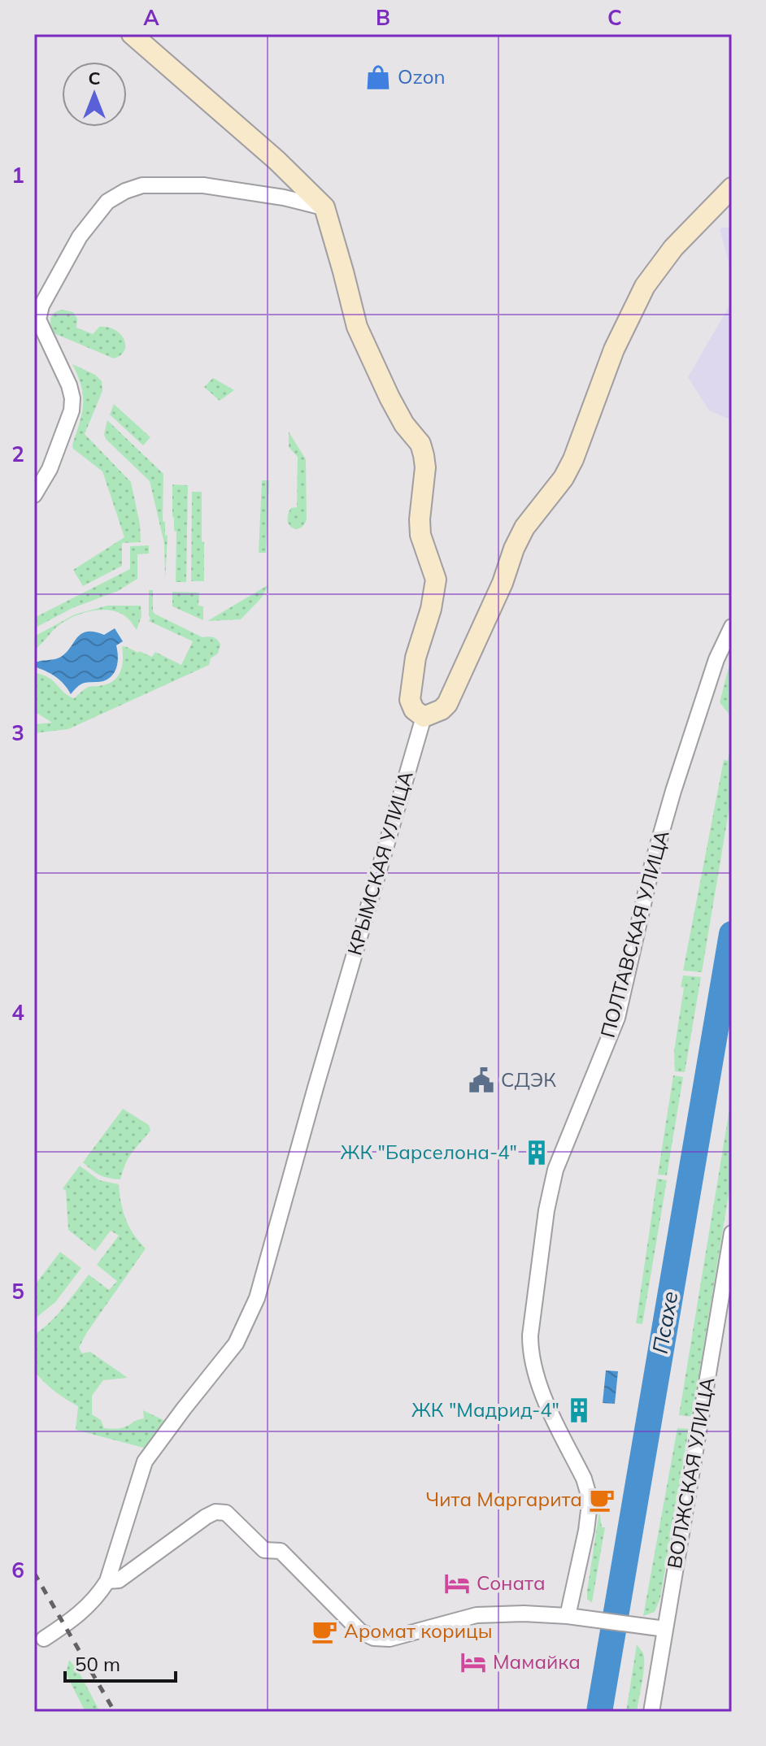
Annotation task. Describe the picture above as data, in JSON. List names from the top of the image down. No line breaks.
{"streets":{"street":["КРЫМСКАЯ УЛИЦА","ПОЛТАВСКАЯ УЛИЦА","ВОЛЖСКАЯ УЛИЦА"]},"crossings":[["КРЫМСКАЯ УЛИЦА","ПОЛТАВСКАЯ УЛИЦА"],["КРЫМСКАЯ УЛИЦА","ВОЛЖСКАЯ УЛИЦА"]],"water":["Псахе"],"places":{"shop":["Ozon"],"public building":["СДЭК"],"building":["ЖК \"Барселона-4\"","ЖК \"Мадрид-4\""],"cafe":["Чита Маргарита","Аромат корицы"],"hotel":["Соната","Мамайка"]},"scale_bar":"50 m","north":"top","grid":{"columns":["A","B","C"],"rows":["1","2","3","4","5","6"]}}
